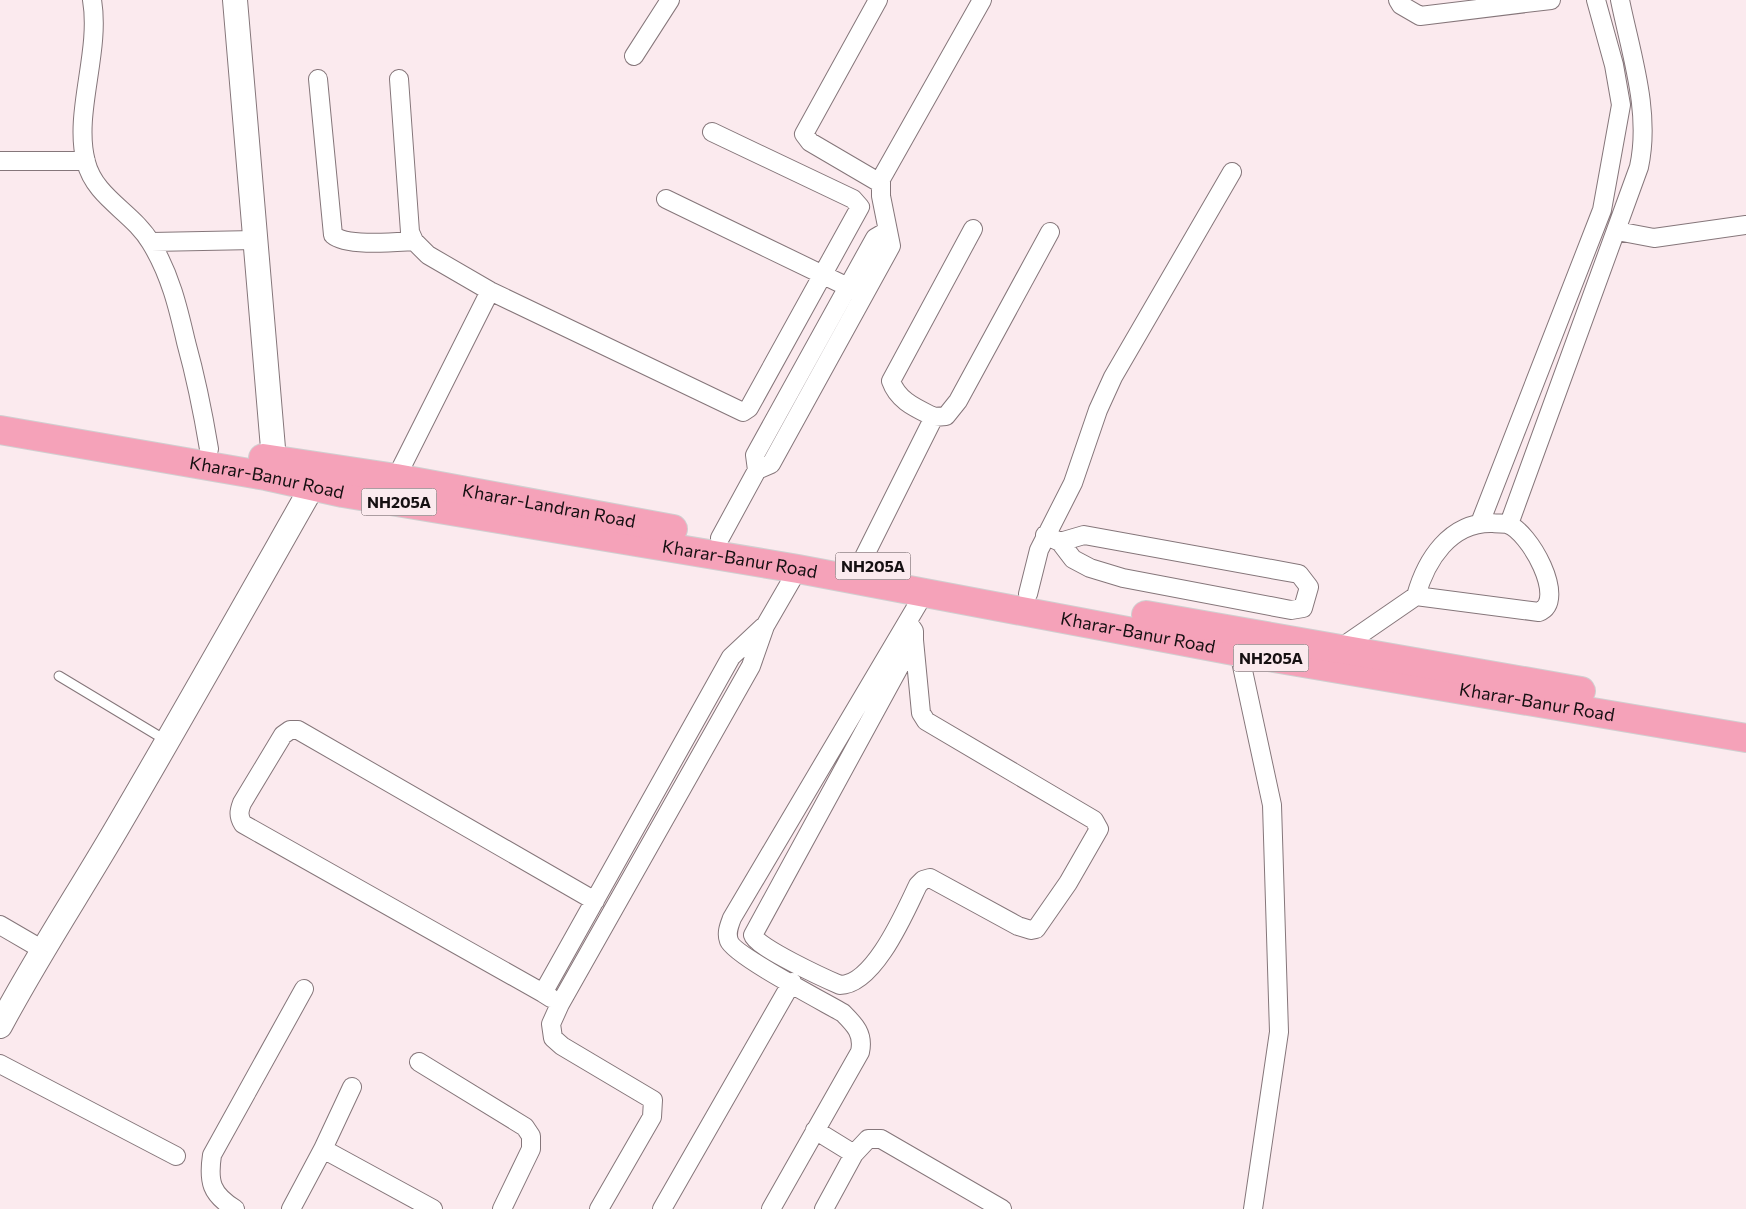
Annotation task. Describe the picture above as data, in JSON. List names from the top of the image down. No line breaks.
{"streets":{"highway":["Kharar-Banur Road","NH205A","Kharar-Landran Road"]},"crossings":[["Kharar-Banur Road","Kharar-Landran Road"]]}
